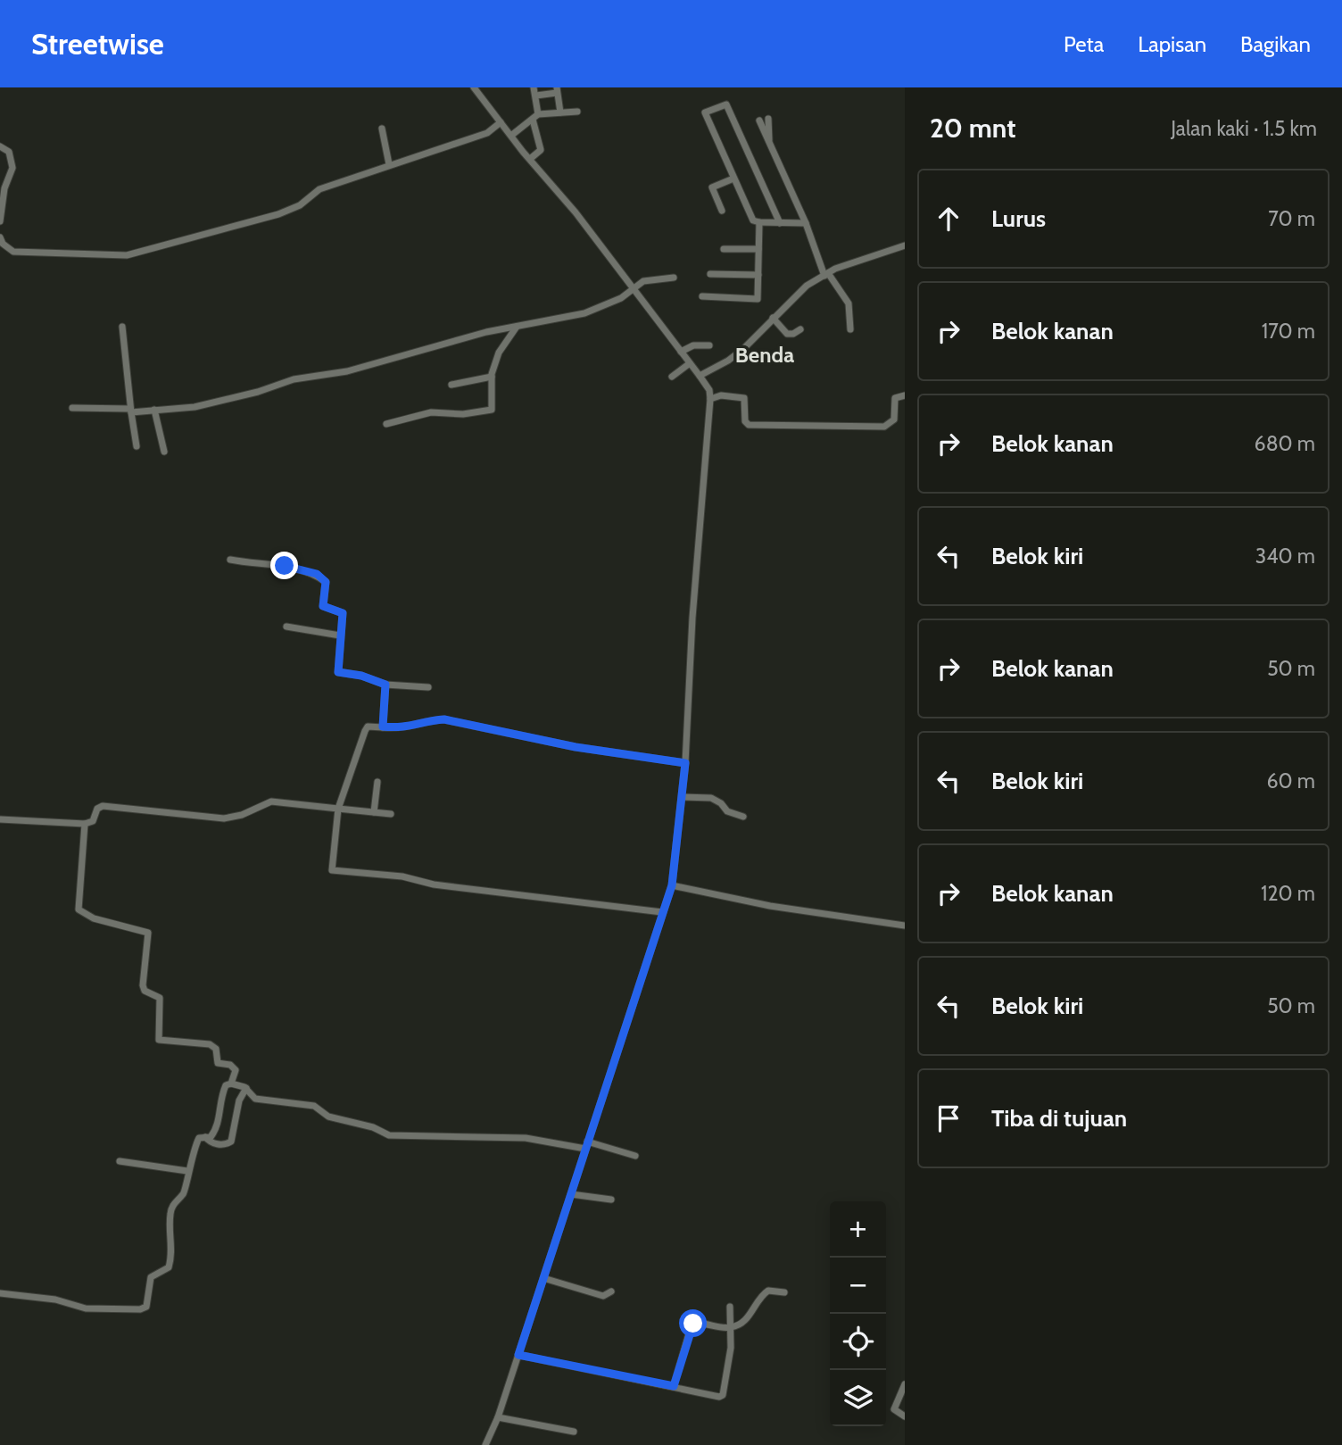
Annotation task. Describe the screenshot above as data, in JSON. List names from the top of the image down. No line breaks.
{"districts":["Benda"],"page":{"header":"Streetwise","nav":["Peta","Lapisan","Bagikan"],"heading":["20 mnt","Jalan kaki · 1.5 km"],"list":[["Lurus","70 m"],["Belok kanan","170 m"],["Belok kanan","680 m"],["Belok kiri","340 m"],["Belok kanan","50 m"],["Belok kiri","60 m"],["Belok kanan","120 m"],["Belok kiri","50 m"],"Tiba di tujuan"],"map_buttons":["+","−"]}}
